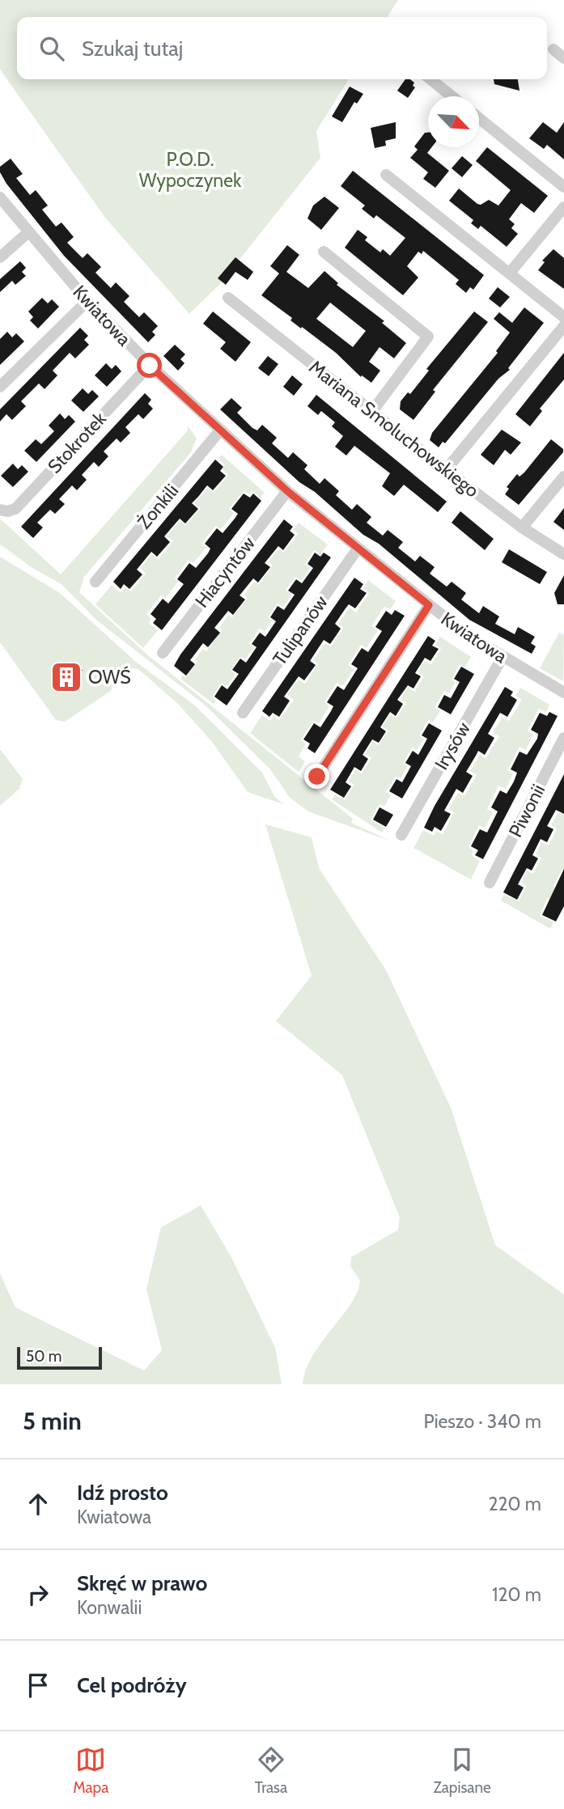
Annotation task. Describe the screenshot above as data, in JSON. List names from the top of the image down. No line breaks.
{"streets":{"street":["Kwiatowa","Mariana Smoluchowskiego","Stokrotek","Żonkili","Hiacyntów","Tulipanów","Irysów","Piwonii"]},"crossings":[["Kwiatowa","Stokrotek"],["Kwiatowa","Żonkili"],["Kwiatowa","Hiacyntów"],["Kwiatowa","Tulipanów"],["Kwiatowa","Irysów"]],"parks":["P.O.D. Wypoczynek"],"places":{"building":["OWŚ"]},"scale_bar":"50 m","north":"bottom right","page":{"search":"Szukaj tutaj","scale":"50 m","heading":["5 min","Pieszo · 340 m"],"list":[["Idź prosto","Kwiatowa","220 m"],["Skręć w prawo","Konwalii","120 m"],"Cel podróży"],"nav":["Mapa","Trasa","Zapisane"]}}
